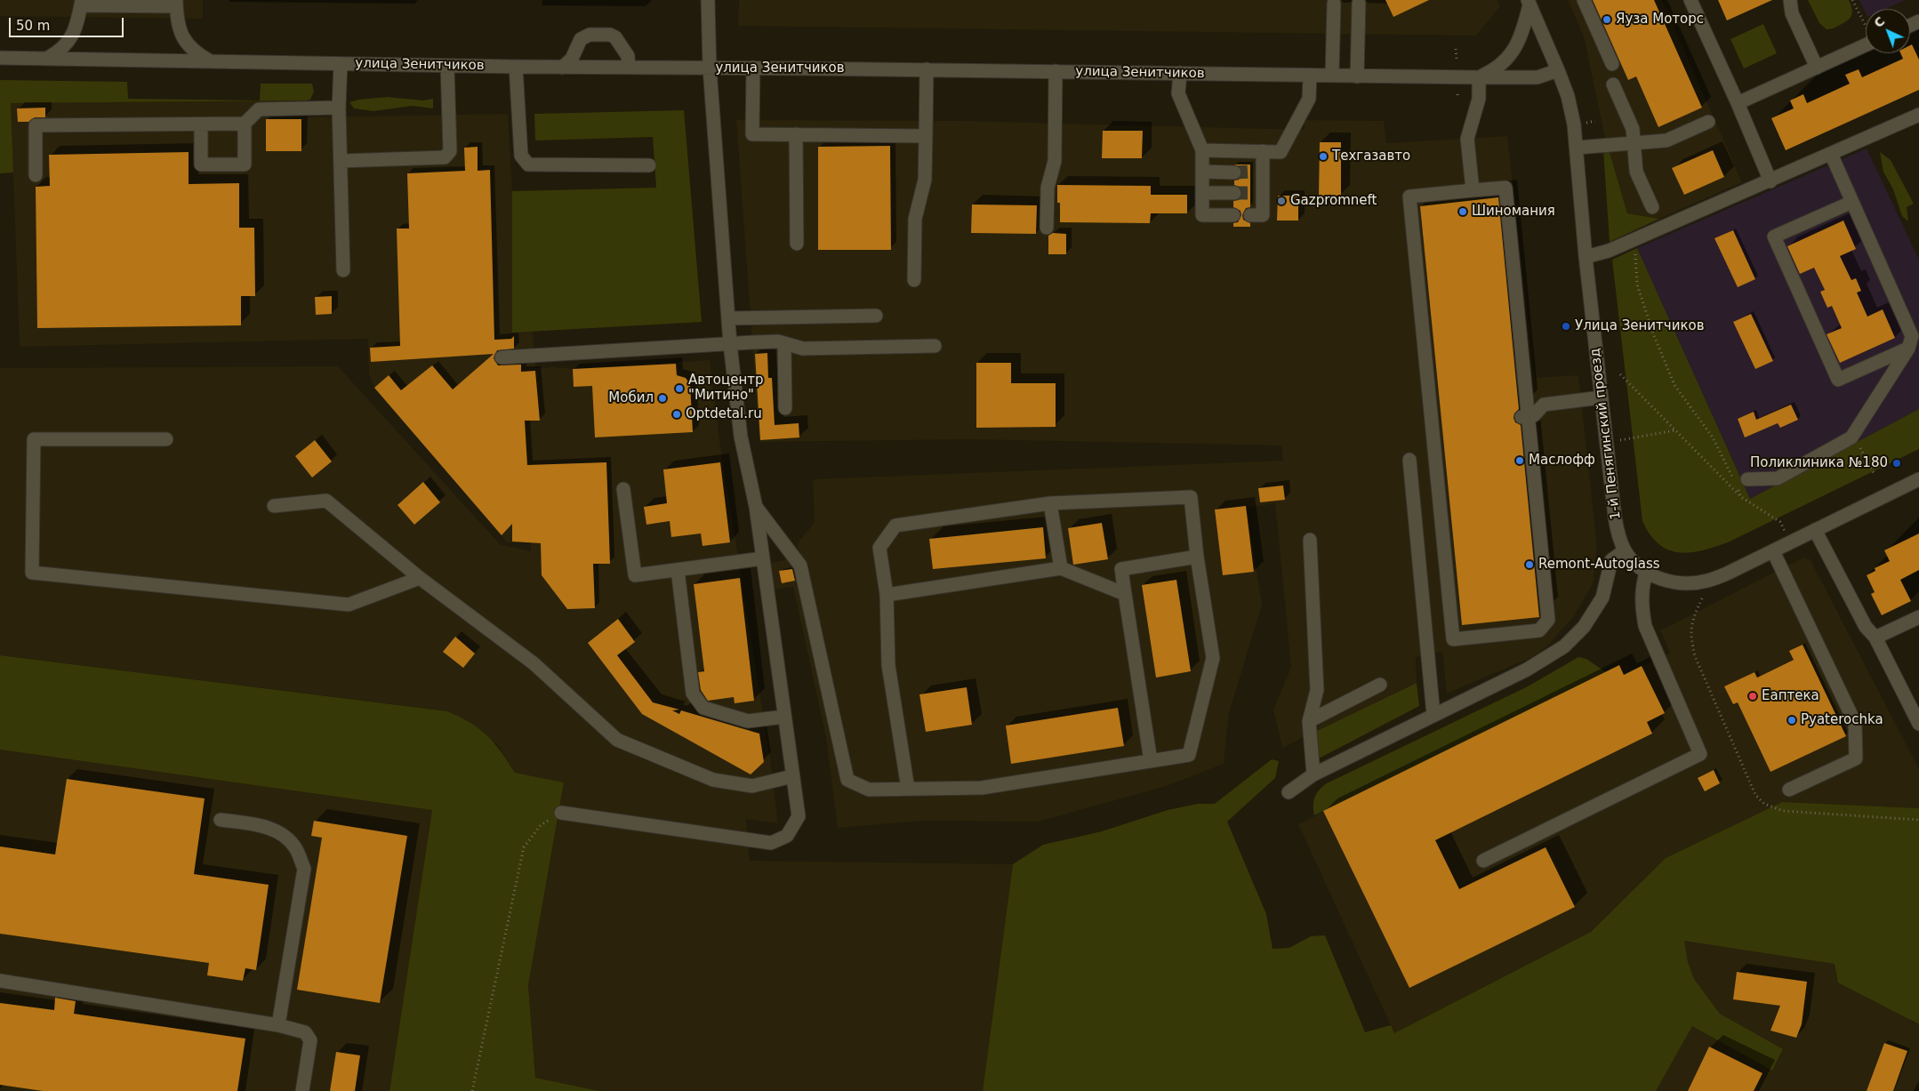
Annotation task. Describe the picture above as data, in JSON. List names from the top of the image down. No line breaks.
{"streets":{"street":["улица Зенитчиков","1-й Пенягинский проезд"]},"crossings":[["улица Зенитчиков","1-й Пенягинский проезд"]],"places":["Яуза Моторс","Техгазавто","Gazpromneft","Шиномания","Улица Зенитчиков","Автоцентр \"Митино\"","Мобил","Optdetal.ru","Маслофф","Поликлиника №180","Remont-Autoglass","Еаптека","Pyaterochka"],"scale_bar":"50 m","north":"top left"}
